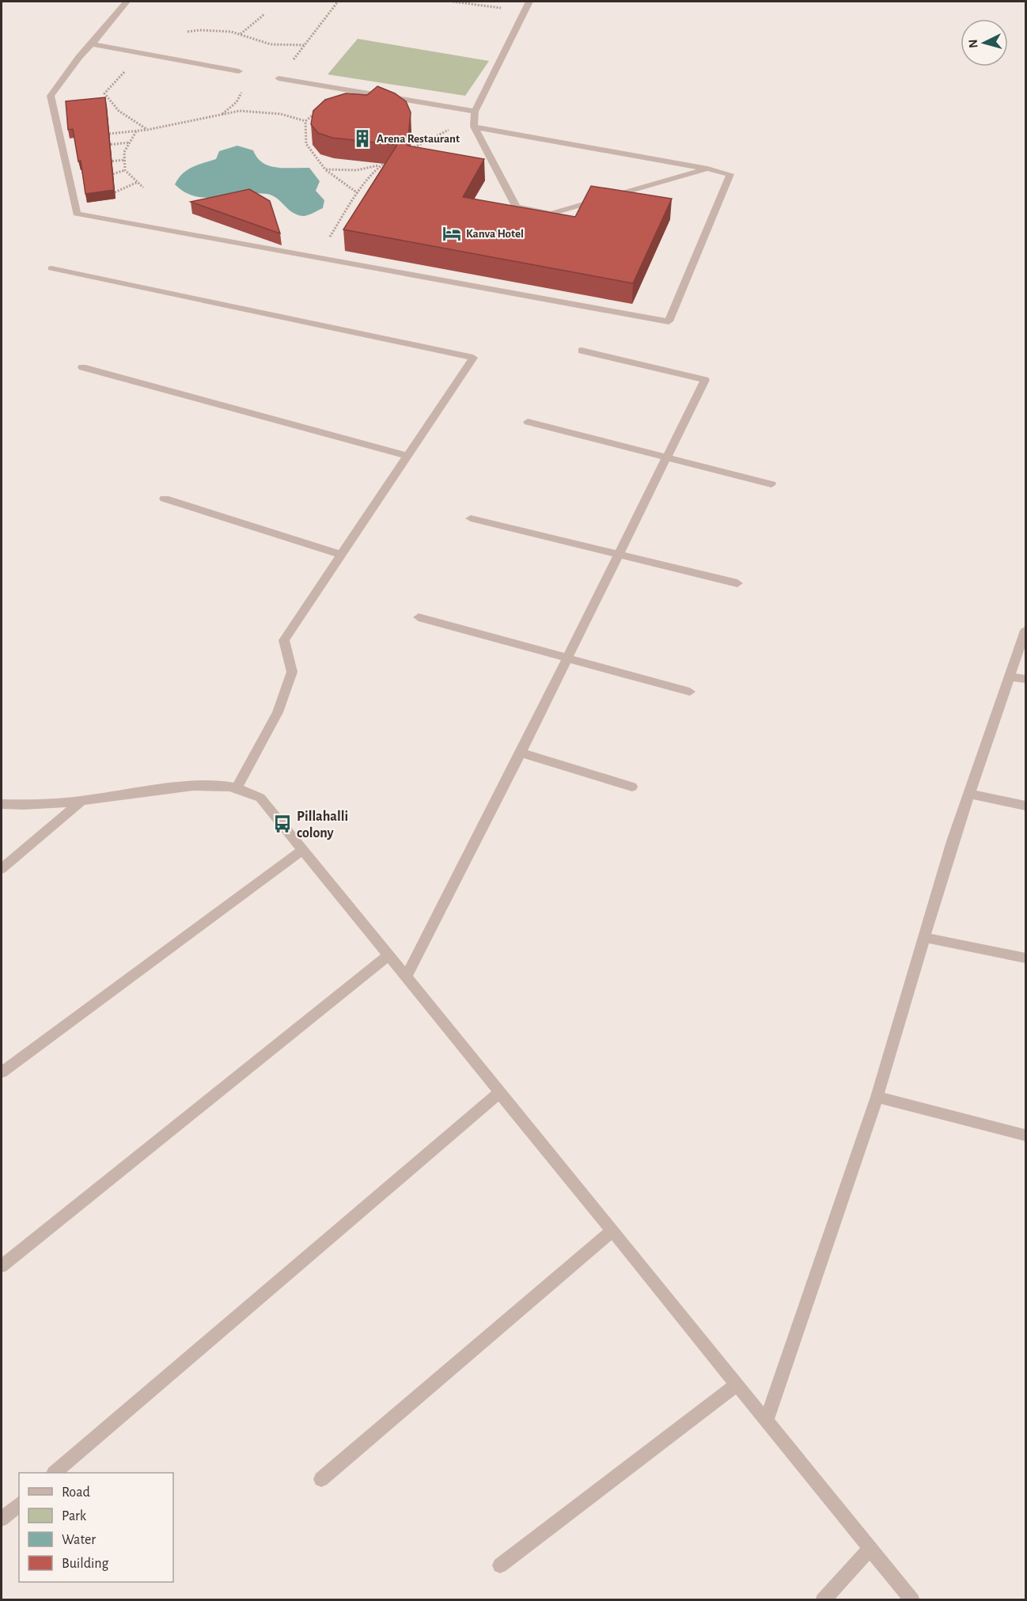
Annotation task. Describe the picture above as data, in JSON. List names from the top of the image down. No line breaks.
{"places":{"building":["Arena Restaurant"],"hotel":["Kanva Hotel"],"bus stop":["Pillahalli colony"]},"legend":["Road","Park","Water","Building"],"north":"left"}
